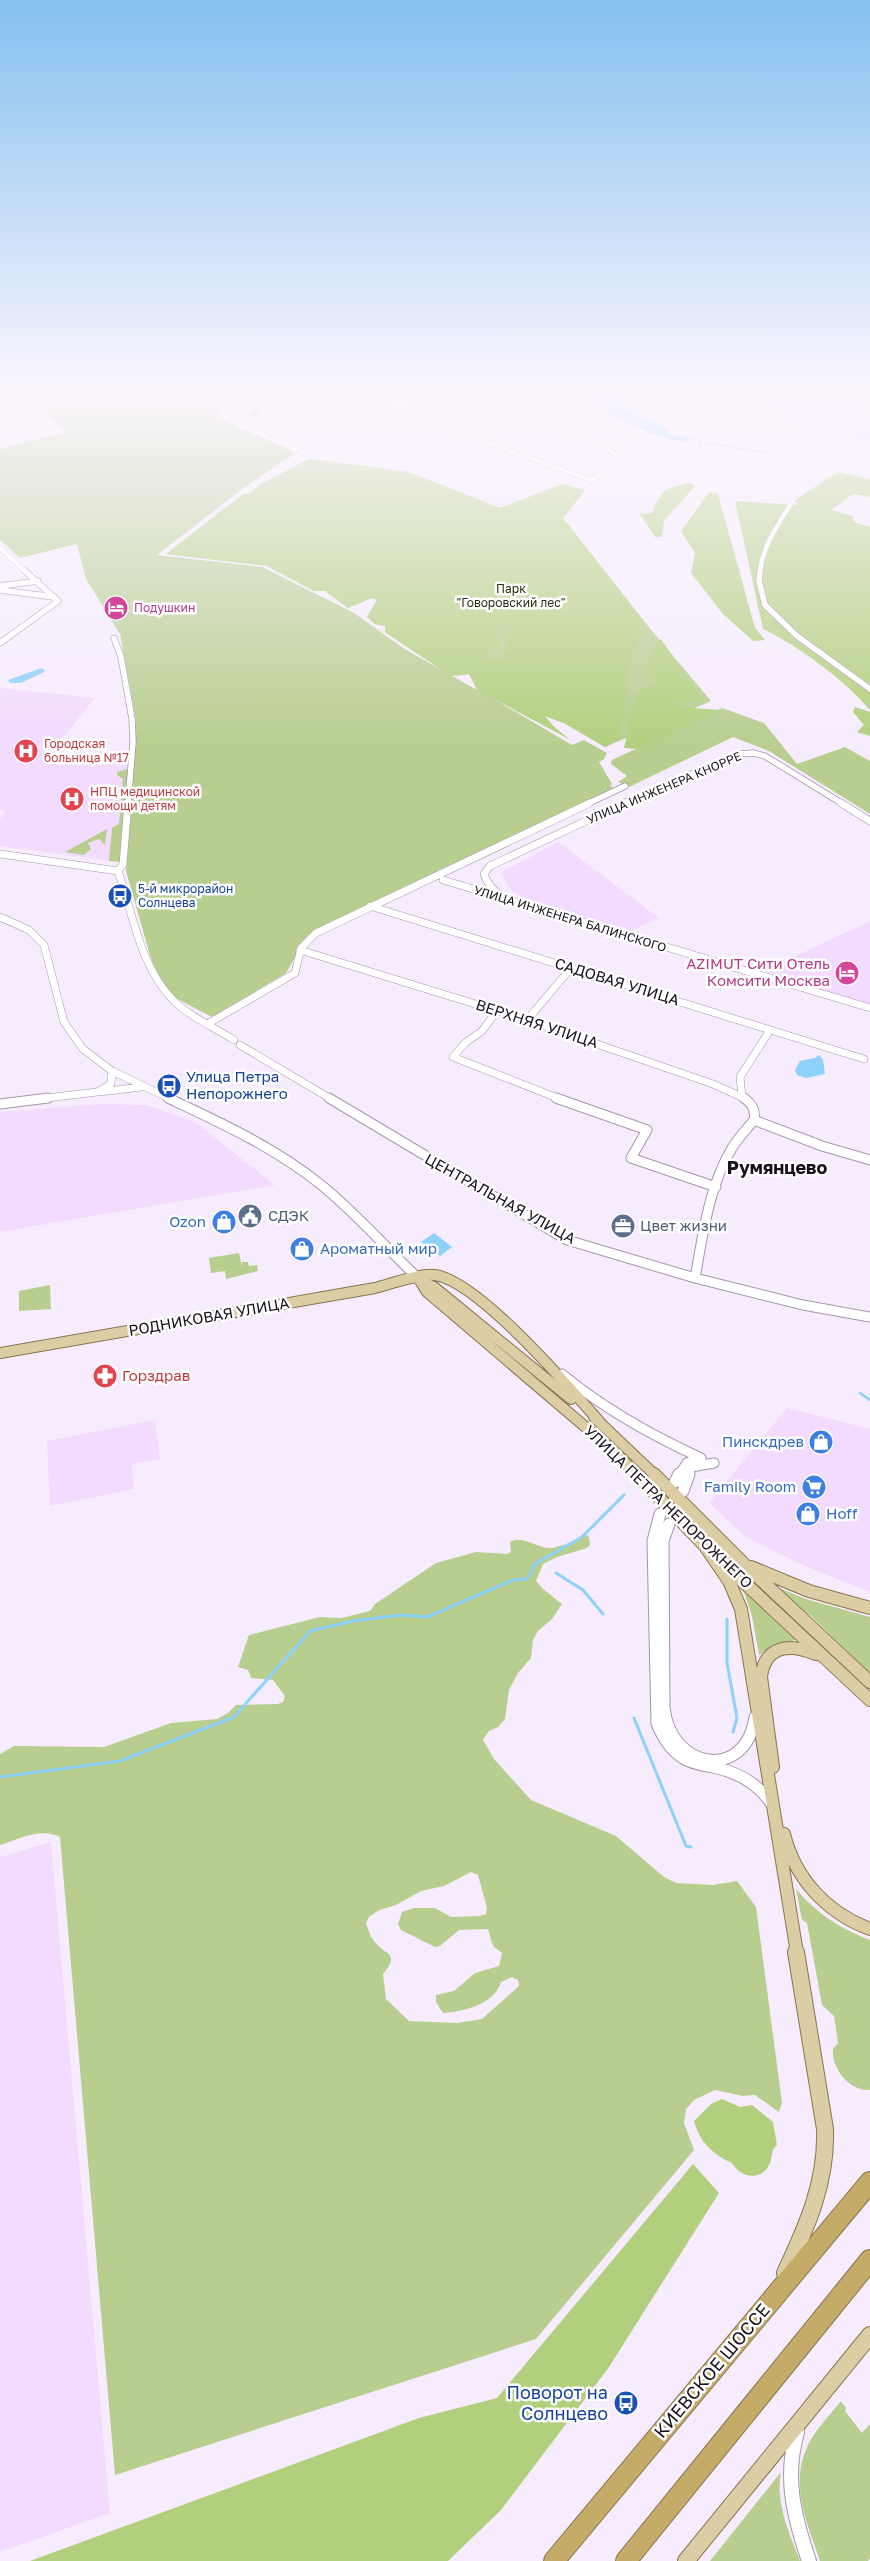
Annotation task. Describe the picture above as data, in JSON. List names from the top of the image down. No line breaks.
{"streets":{"highway":["КИЕВСКОЕ ШОССЕ"],"main road":["РОДНИКОВАЯ УЛИЦА","УЛИЦА ПЕТРА НЕПОРОЖНЕГО"],"street":["УЛИЦА ИНЖЕНЕРА КНОРРЕ","УЛИЦА ИНЖЕНЕРА БАЛИНСКОГО","САДОВАЯ УЛИЦА","ВЕРХНЯЯ УЛИЦА","ЦЕНТРАЛЬНАЯ УЛИЦА"]},"crossings":[["УЛИЦА ИНЖЕНЕРА КНОРРЕ","УЛИЦА ИНЖЕНЕРА БАЛИНСКОГО"],["РОДНИКОВАЯ УЛИЦА","УЛИЦА ПЕТРА НЕПОРОЖНЕГО"]],"districts":["Румянцево"],"parks":["Парк \"Говоровский лес\""],"places":{"hotel":["Подушкин","AZIMUT Сити Отель Комсити Москва"],"hospital":["Городская больница №17","НПЦ медицинской помощи детям"],"bus stop":["5-й микрорайон Солнцева","Улица Петра Непорожнего","Поворот на Солнцево"],"public building":["СДЭК"],"shop":["Ozon","Ароматный мир","Пинскдрев","Hoff"],"office":["Цвет жизни"],"pharmacy":["Горздрав"],"supermarket":["Family Room"]}}
